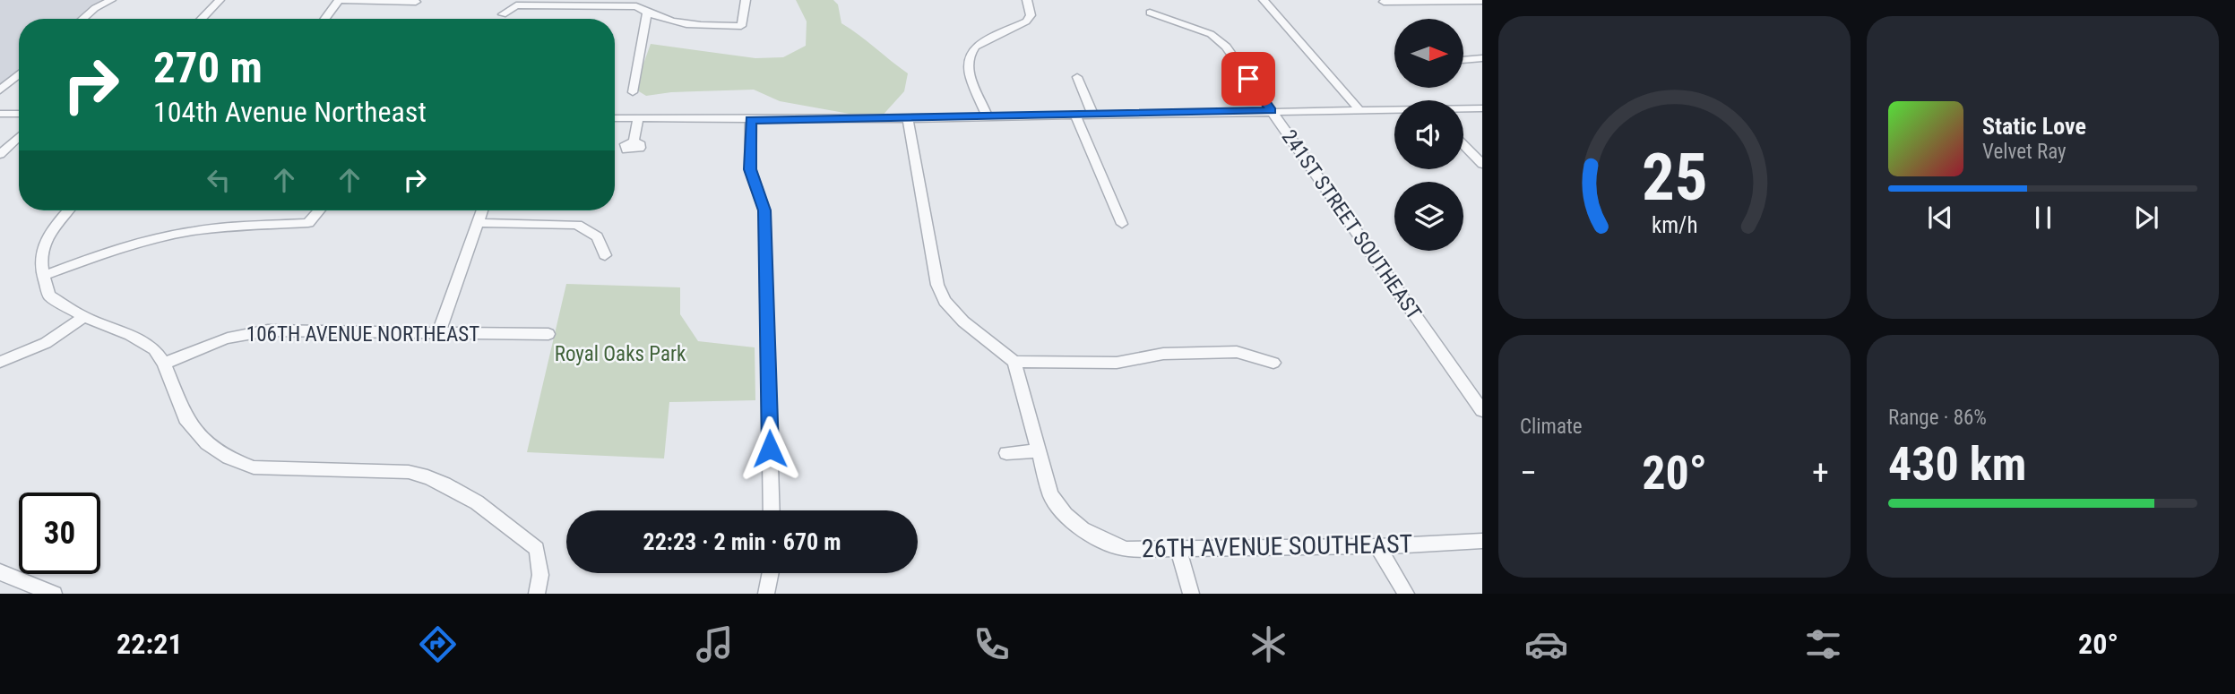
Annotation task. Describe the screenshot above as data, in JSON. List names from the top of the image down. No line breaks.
{"streets":{"street":["241ST STREET SOUTHEAST","106TH AVENUE NORTHEAST","26TH AVENUE SOUTHEAST"]},"parks":["Royal Oaks Park"],"north":"right","page":{"turn":["270 m","104th Avenue Northeast"],"song":["Static Love","Velvet Ray"],"tile":["Climate",["Range · 86%","430 km"]],"heat":["−","20°","+"],"limit":"30","trip":"22:23 · 2 min · 670 m","tabs":["22:21","20°"],"gauge":["25","km/h"]}}
